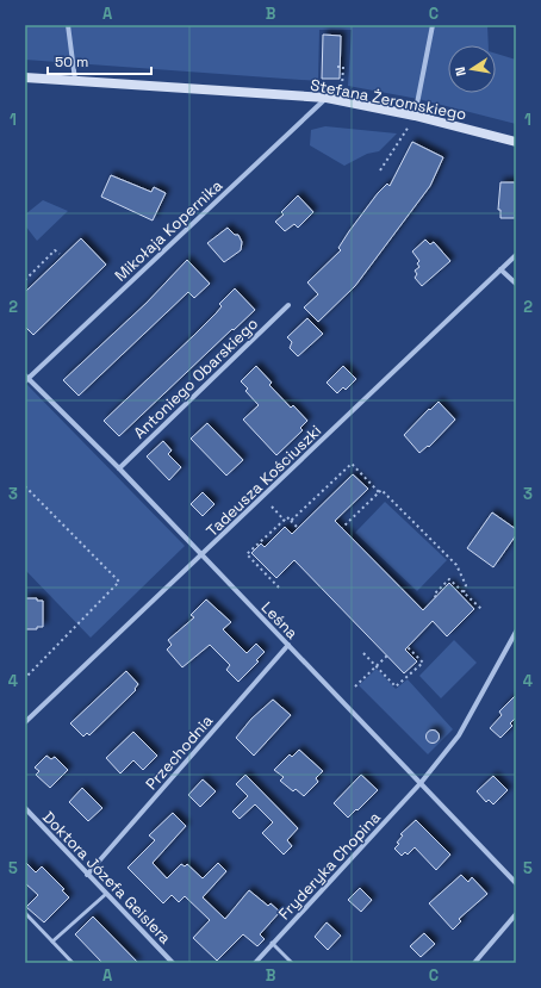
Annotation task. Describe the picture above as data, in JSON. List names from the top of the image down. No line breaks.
{"streets":{"main road":["Stefana Żeromskiego"],"street":["Mikołaja Kopernika","Antoniego Obarskiego","Tadeusza Kościuszki","Leśna","Przechodnia","Fryderyka Chopina","Doktora Józefa Geislera"]},"crossings":[["Stefana Żeromskiego","Mikołaja Kopernika"],["Mikołaja Kopernika","Leśna"],["Antoniego Obarskiego","Leśna"],["Tadeusza Kościuszki","Leśna"],["Leśna","Przechodnia"],["Leśna","Fryderyka Chopina"],["Przechodnia","Doktora Józefa Geislera"]],"scale_bar":"50 m","north":"left","grid":{"columns":["A","B","C"],"rows":["1","2","3","4","5"]}}
